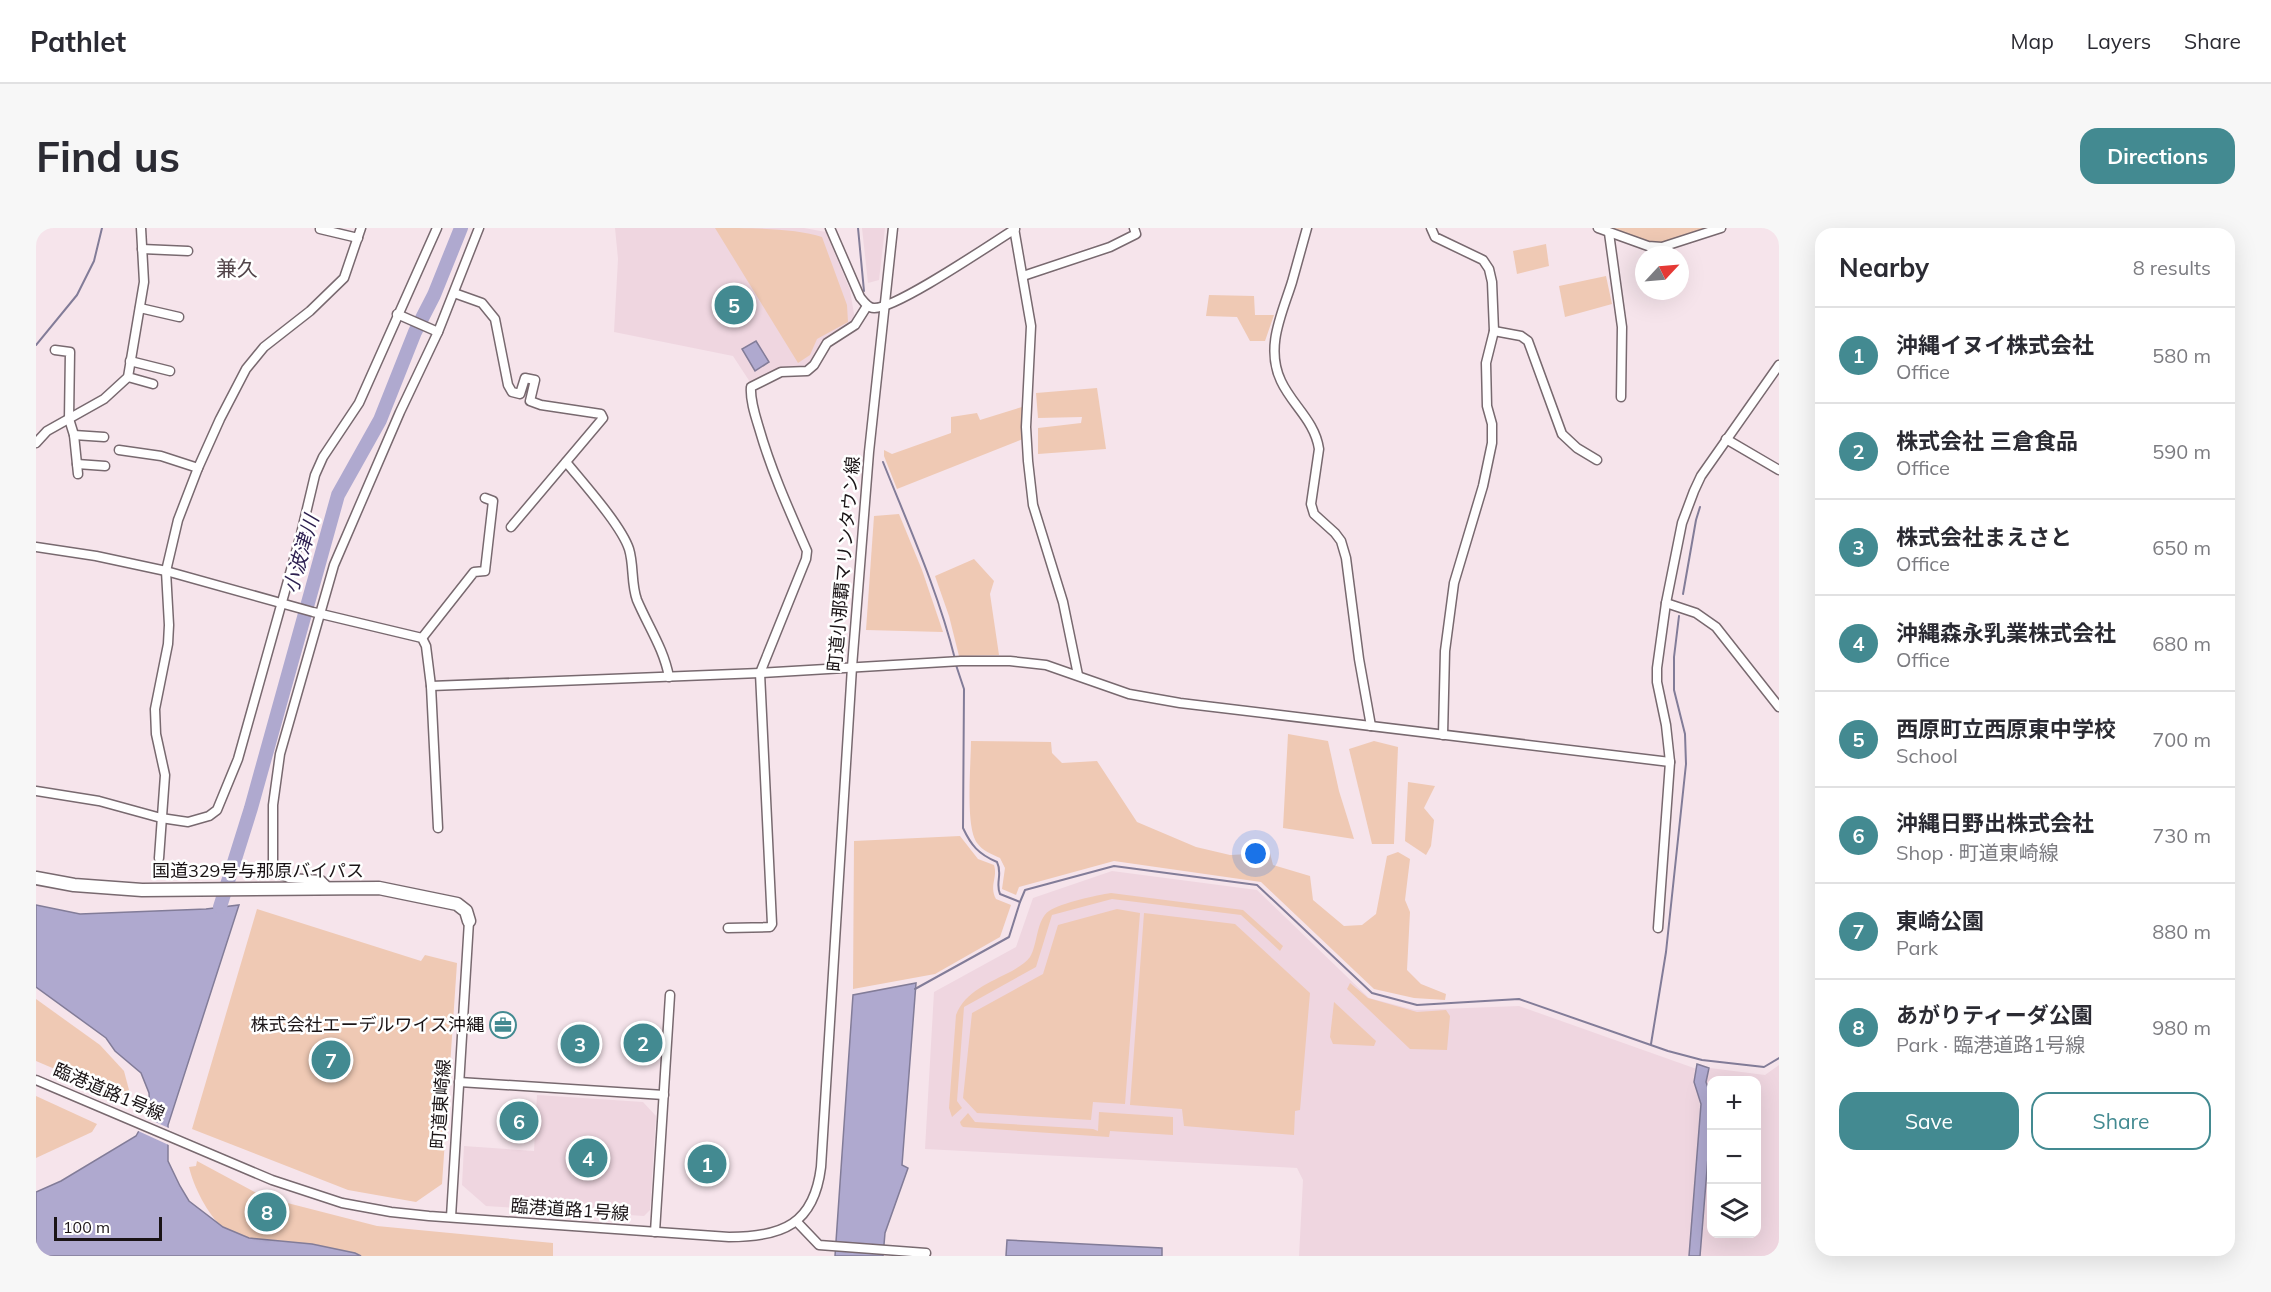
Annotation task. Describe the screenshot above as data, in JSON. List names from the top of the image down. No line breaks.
{"streets":{"highway":["国道329号与那原バイパス"],"street":["町道小那覇マリンタウン線","臨港道路1号線","町道東崎線"]},"crossings":[["町道小那覇マリンタウン線","臨港道路1号線"],["国道329号与那原バイパス","町道東崎線"],["臨港道路1号線","町道東崎線"]],"districts":["兼久"],"water":["小波津川"],"places":{"office":["株式会社エーデルワイス沖縄"]},"scale_bar":"100 m","north":"top right","page":{"header":"Pathlet","nav":["Map","Layers","Share"],"buttons":["Directions",["Save","Share"]],"title":"Find us","heading":["Nearby","8 results"],"pins":["5","2","3","7","6","4","1","8"],"list":[{"mark":"1","name":"沖縄イヌイ株式会社","note":"Office","value":"580 m"},{"mark":"2","name":"株式会社 三倉食品","note":"Office","value":"590 m"},{"mark":"3","name":"株式会社まえさと","note":"Office","value":"650 m"},{"mark":"4","name":"沖縄森永乳業株式会社","note":"Office","value":"680 m"},{"mark":"5","name":"西原町立西原東中学校","note":"School","value":"700 m"},{"mark":"6","name":"沖縄日野出株式会社","note":"Shop · 町道東崎線","value":"730 m"},{"mark":"7","name":"東崎公園","note":"Park","value":"880 m"},{"mark":"8","name":"あがりティーダ公園","note":"Park · 臨港道路1号線","value":"980 m"}],"map_buttons":["+","−"],"scale":"100 m"}}
